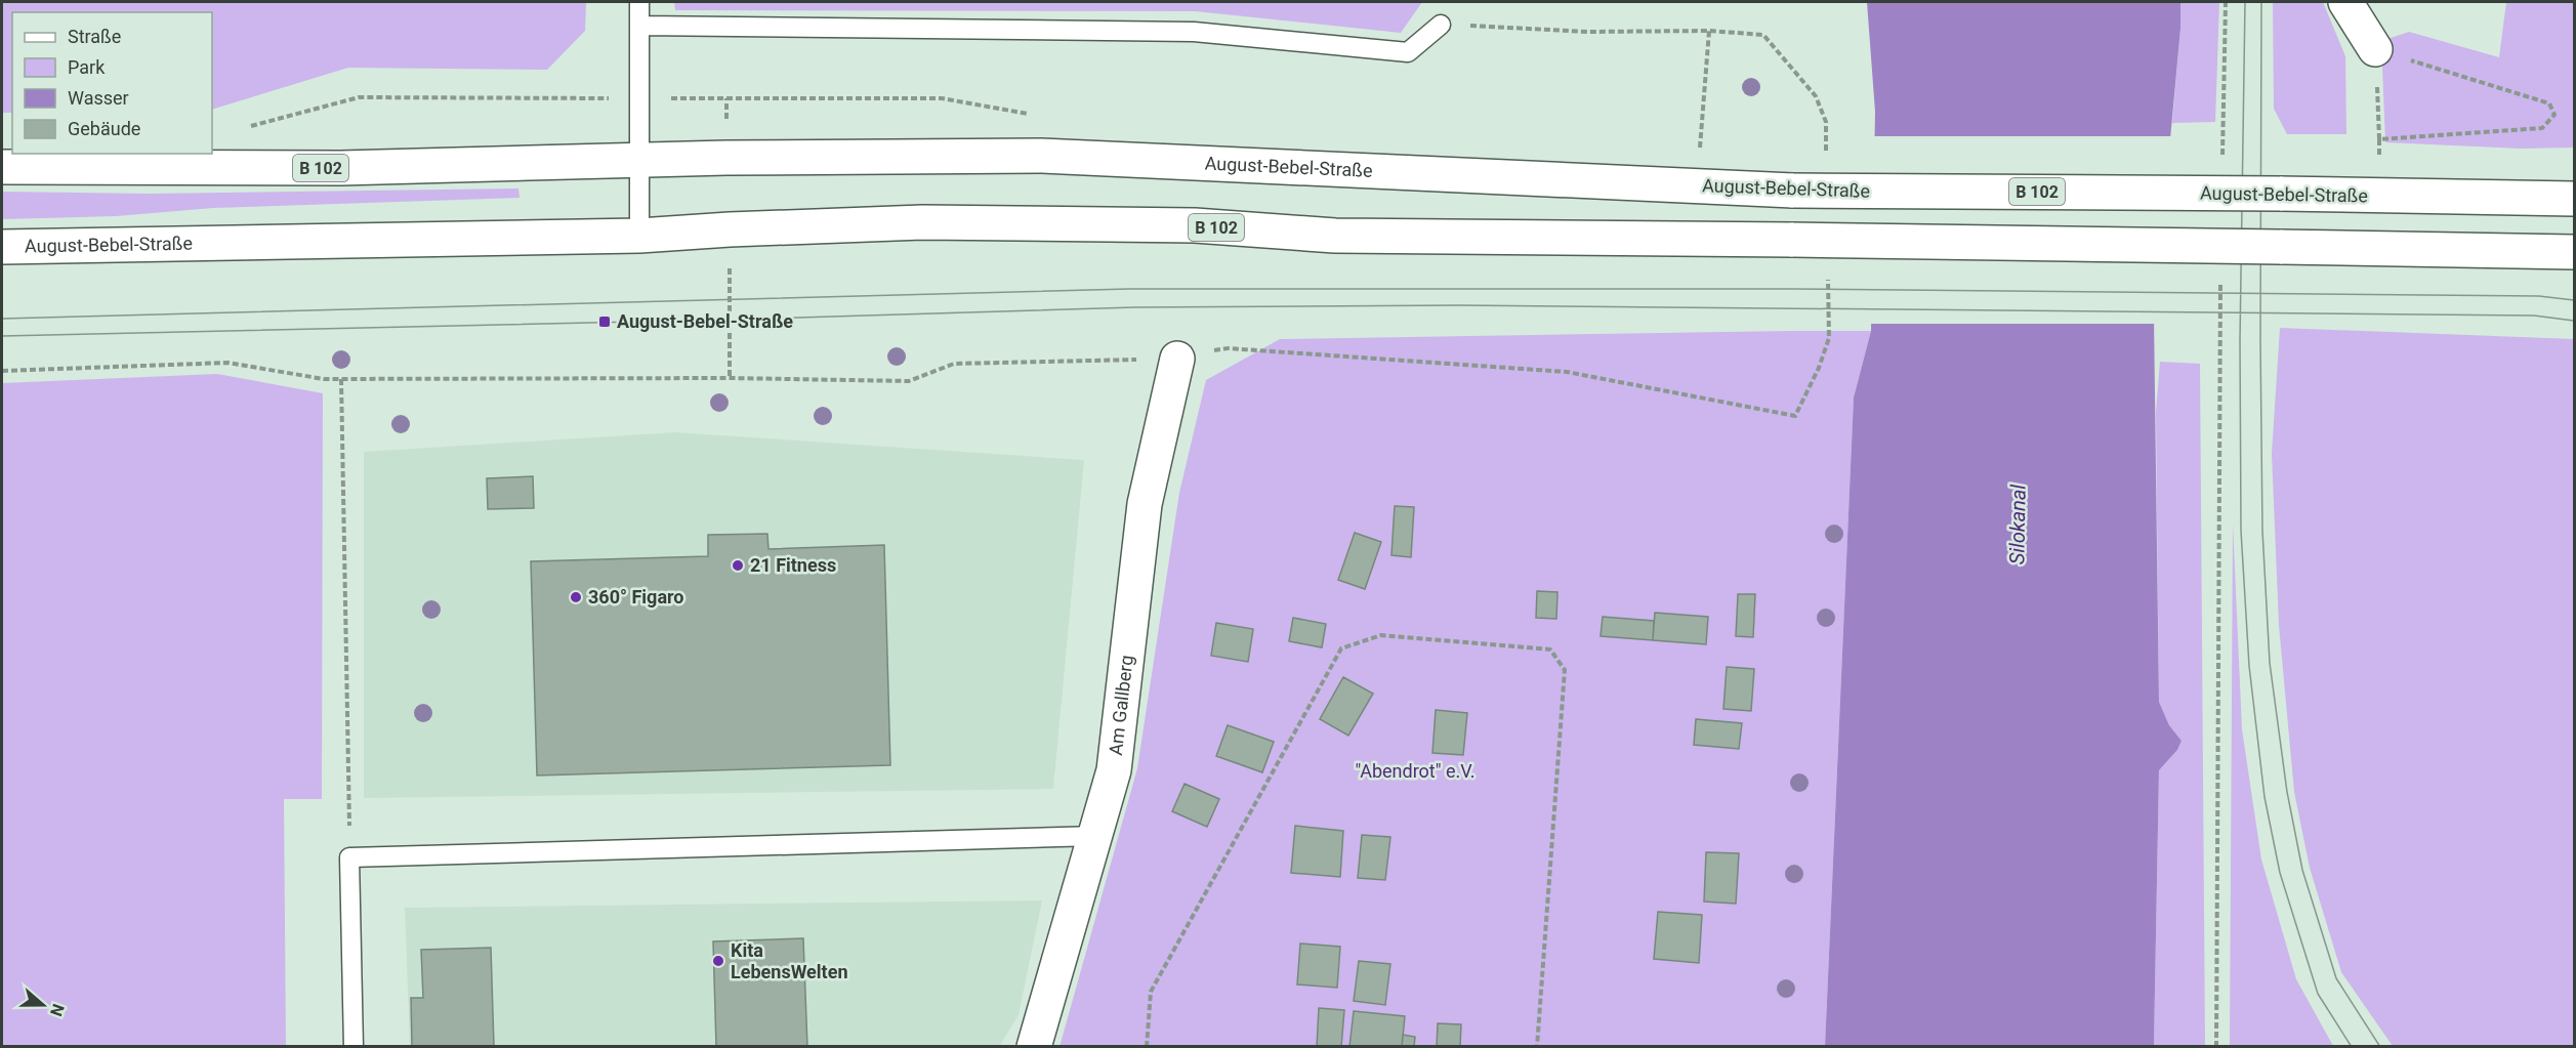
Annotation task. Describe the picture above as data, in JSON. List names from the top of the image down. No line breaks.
{"streets":{"main road":["B 102","August-Bebel-Straße","Am Gallberg"]},"water":["Silokanal"],"parks":["\"Abendrot\" e.V."],"places":{"transit":["August-Bebel-Straße"],"other":["21 Fitness","360° Figaro","Kita LebensWelten"]},"legend":["Straße","Park","Wasser","Gebäude"],"north":"right"}
